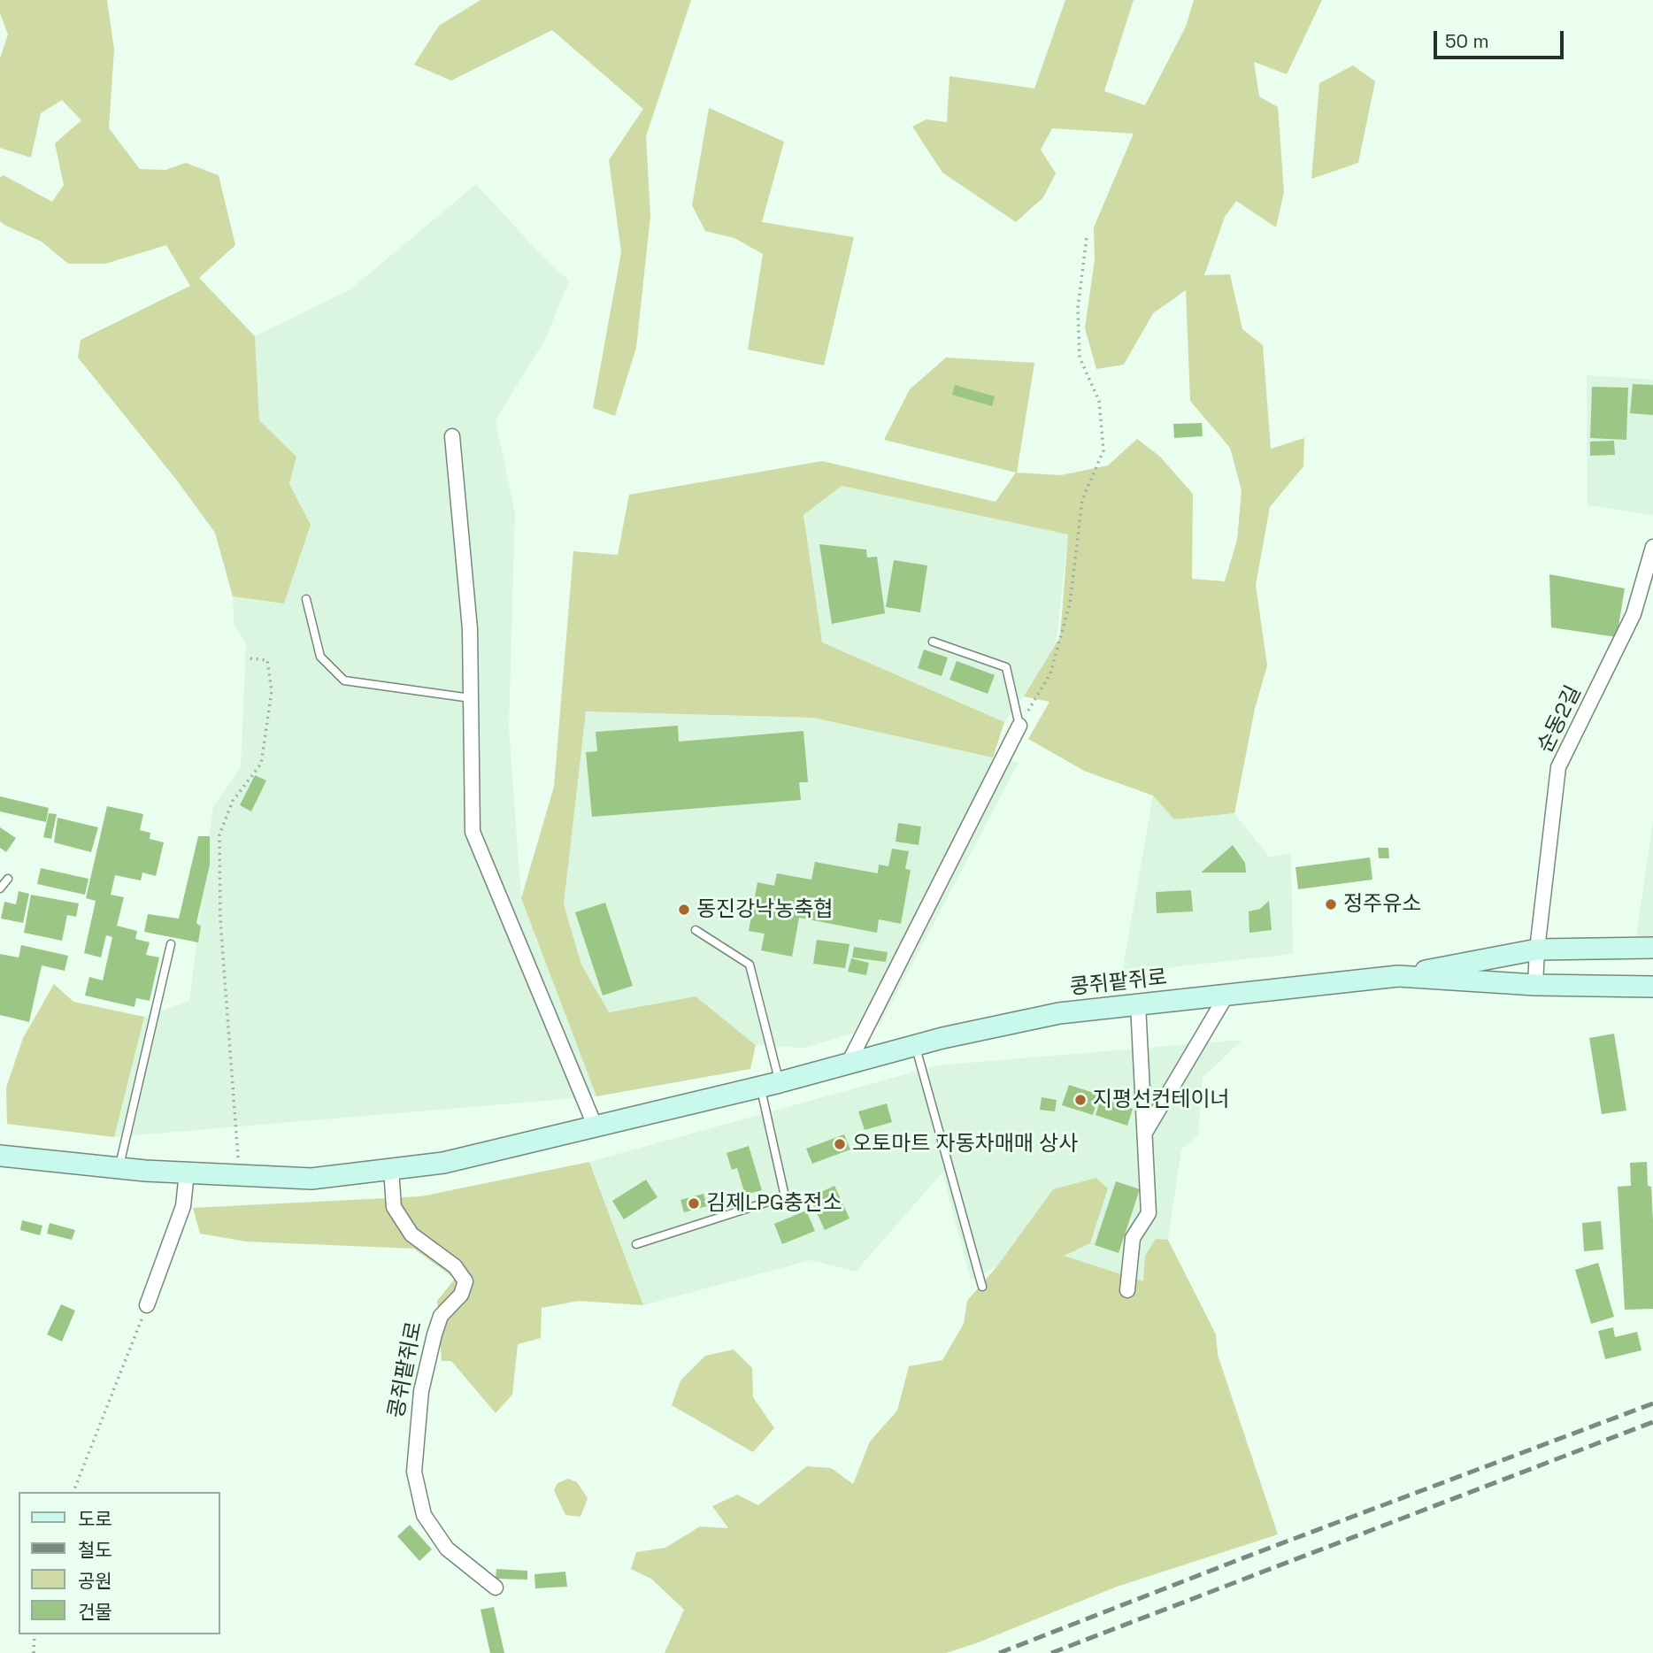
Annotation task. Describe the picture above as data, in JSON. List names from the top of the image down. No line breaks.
{"streets":{"main road":["콩쥐팥쥐로"],"street":["순동2길"]},"crossings":[["순동2길","콩쥐팥쥐로"]],"places":["정주유소","동진강낙농축협","지평선컨테이너","오토마트 자동차매매 상사","김제LPG충전소"],"legend":["도로","철도","공원","건물"],"scale_bar":"50 m"}
